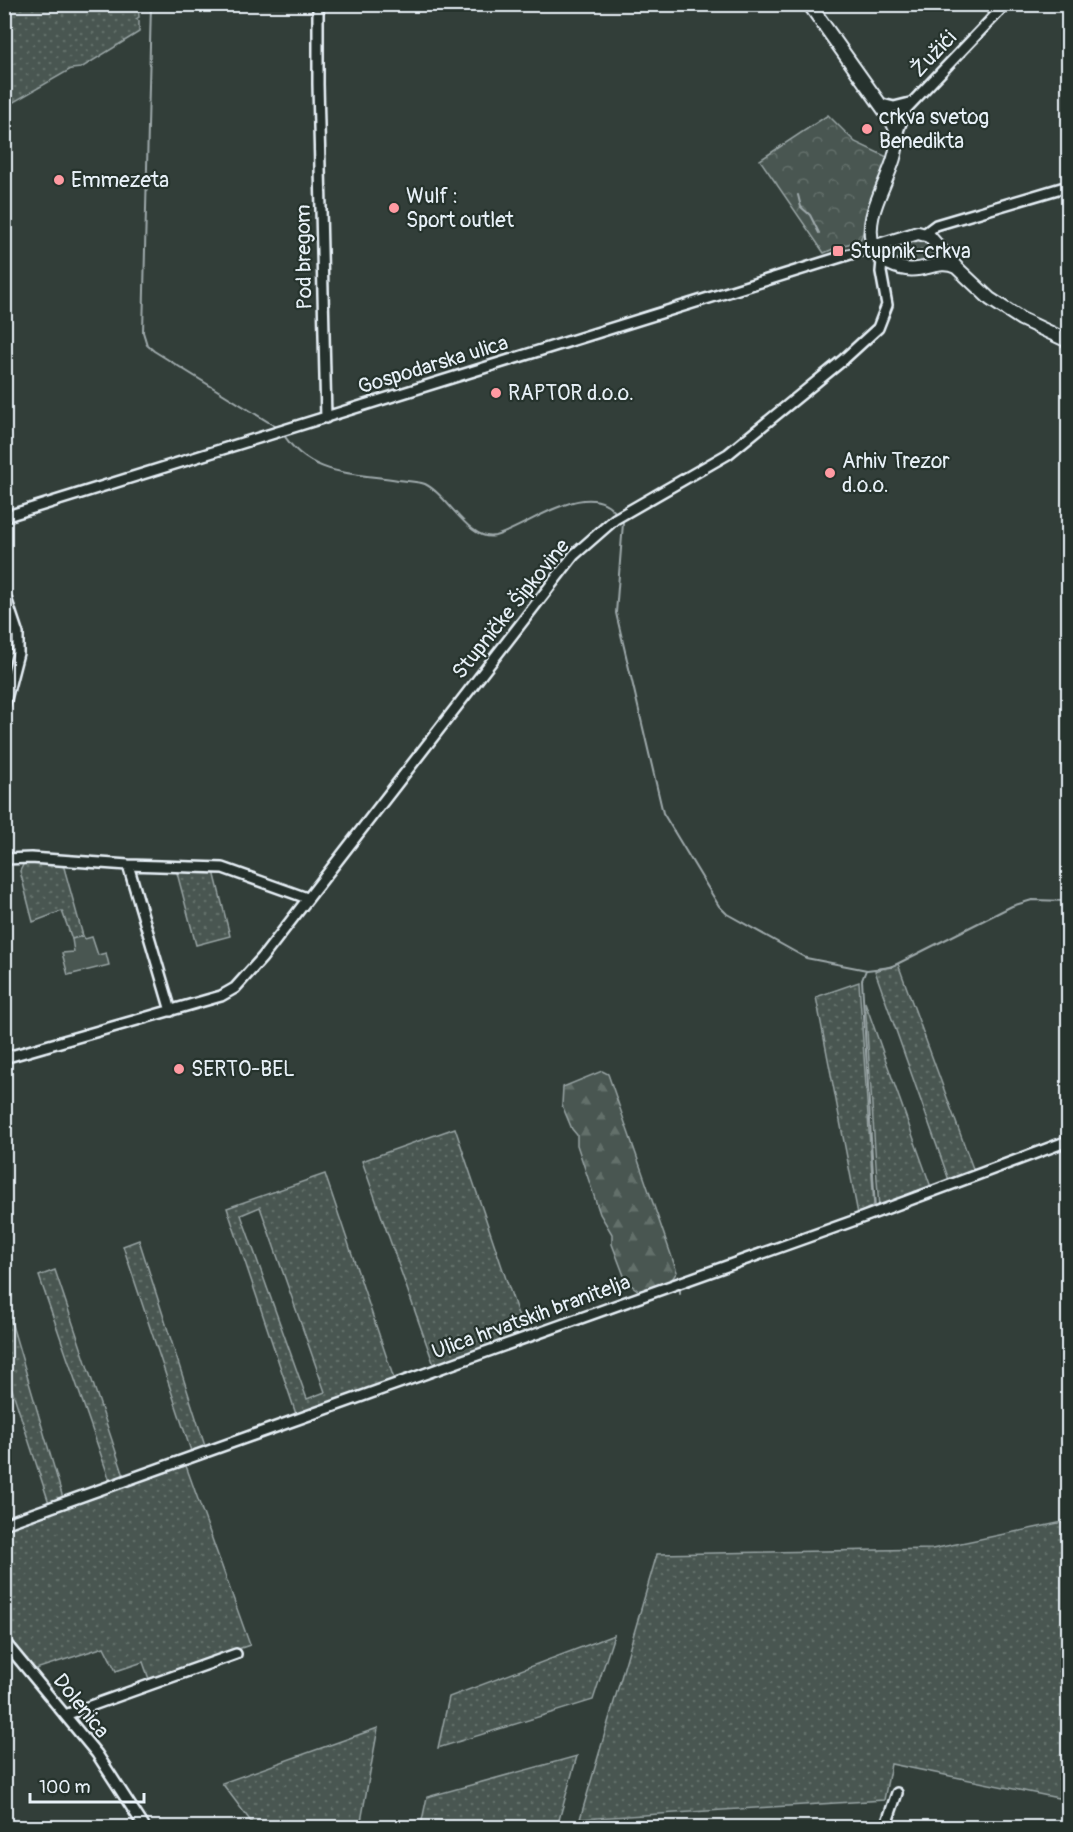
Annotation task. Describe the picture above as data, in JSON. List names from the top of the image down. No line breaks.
{"streets":{"street":["Žužići","Pod bregom","Gospodarska ulica","Stupničke Šipkovine","Ulica hrvatskih branitelja","Dolenica"]},"crossings":[["Pod bregom","Gospodarska ulica"]],"places":{"other":["crkva svetog Benedikta","Emmezeta","Wulf : Sport outlet","RAPTOR d.o.o.","Arhiv Trezor d.o.o.","SERTO-BEL"],"transit":["Stupnik-crkva"]},"scale_bar":"100 m"}
